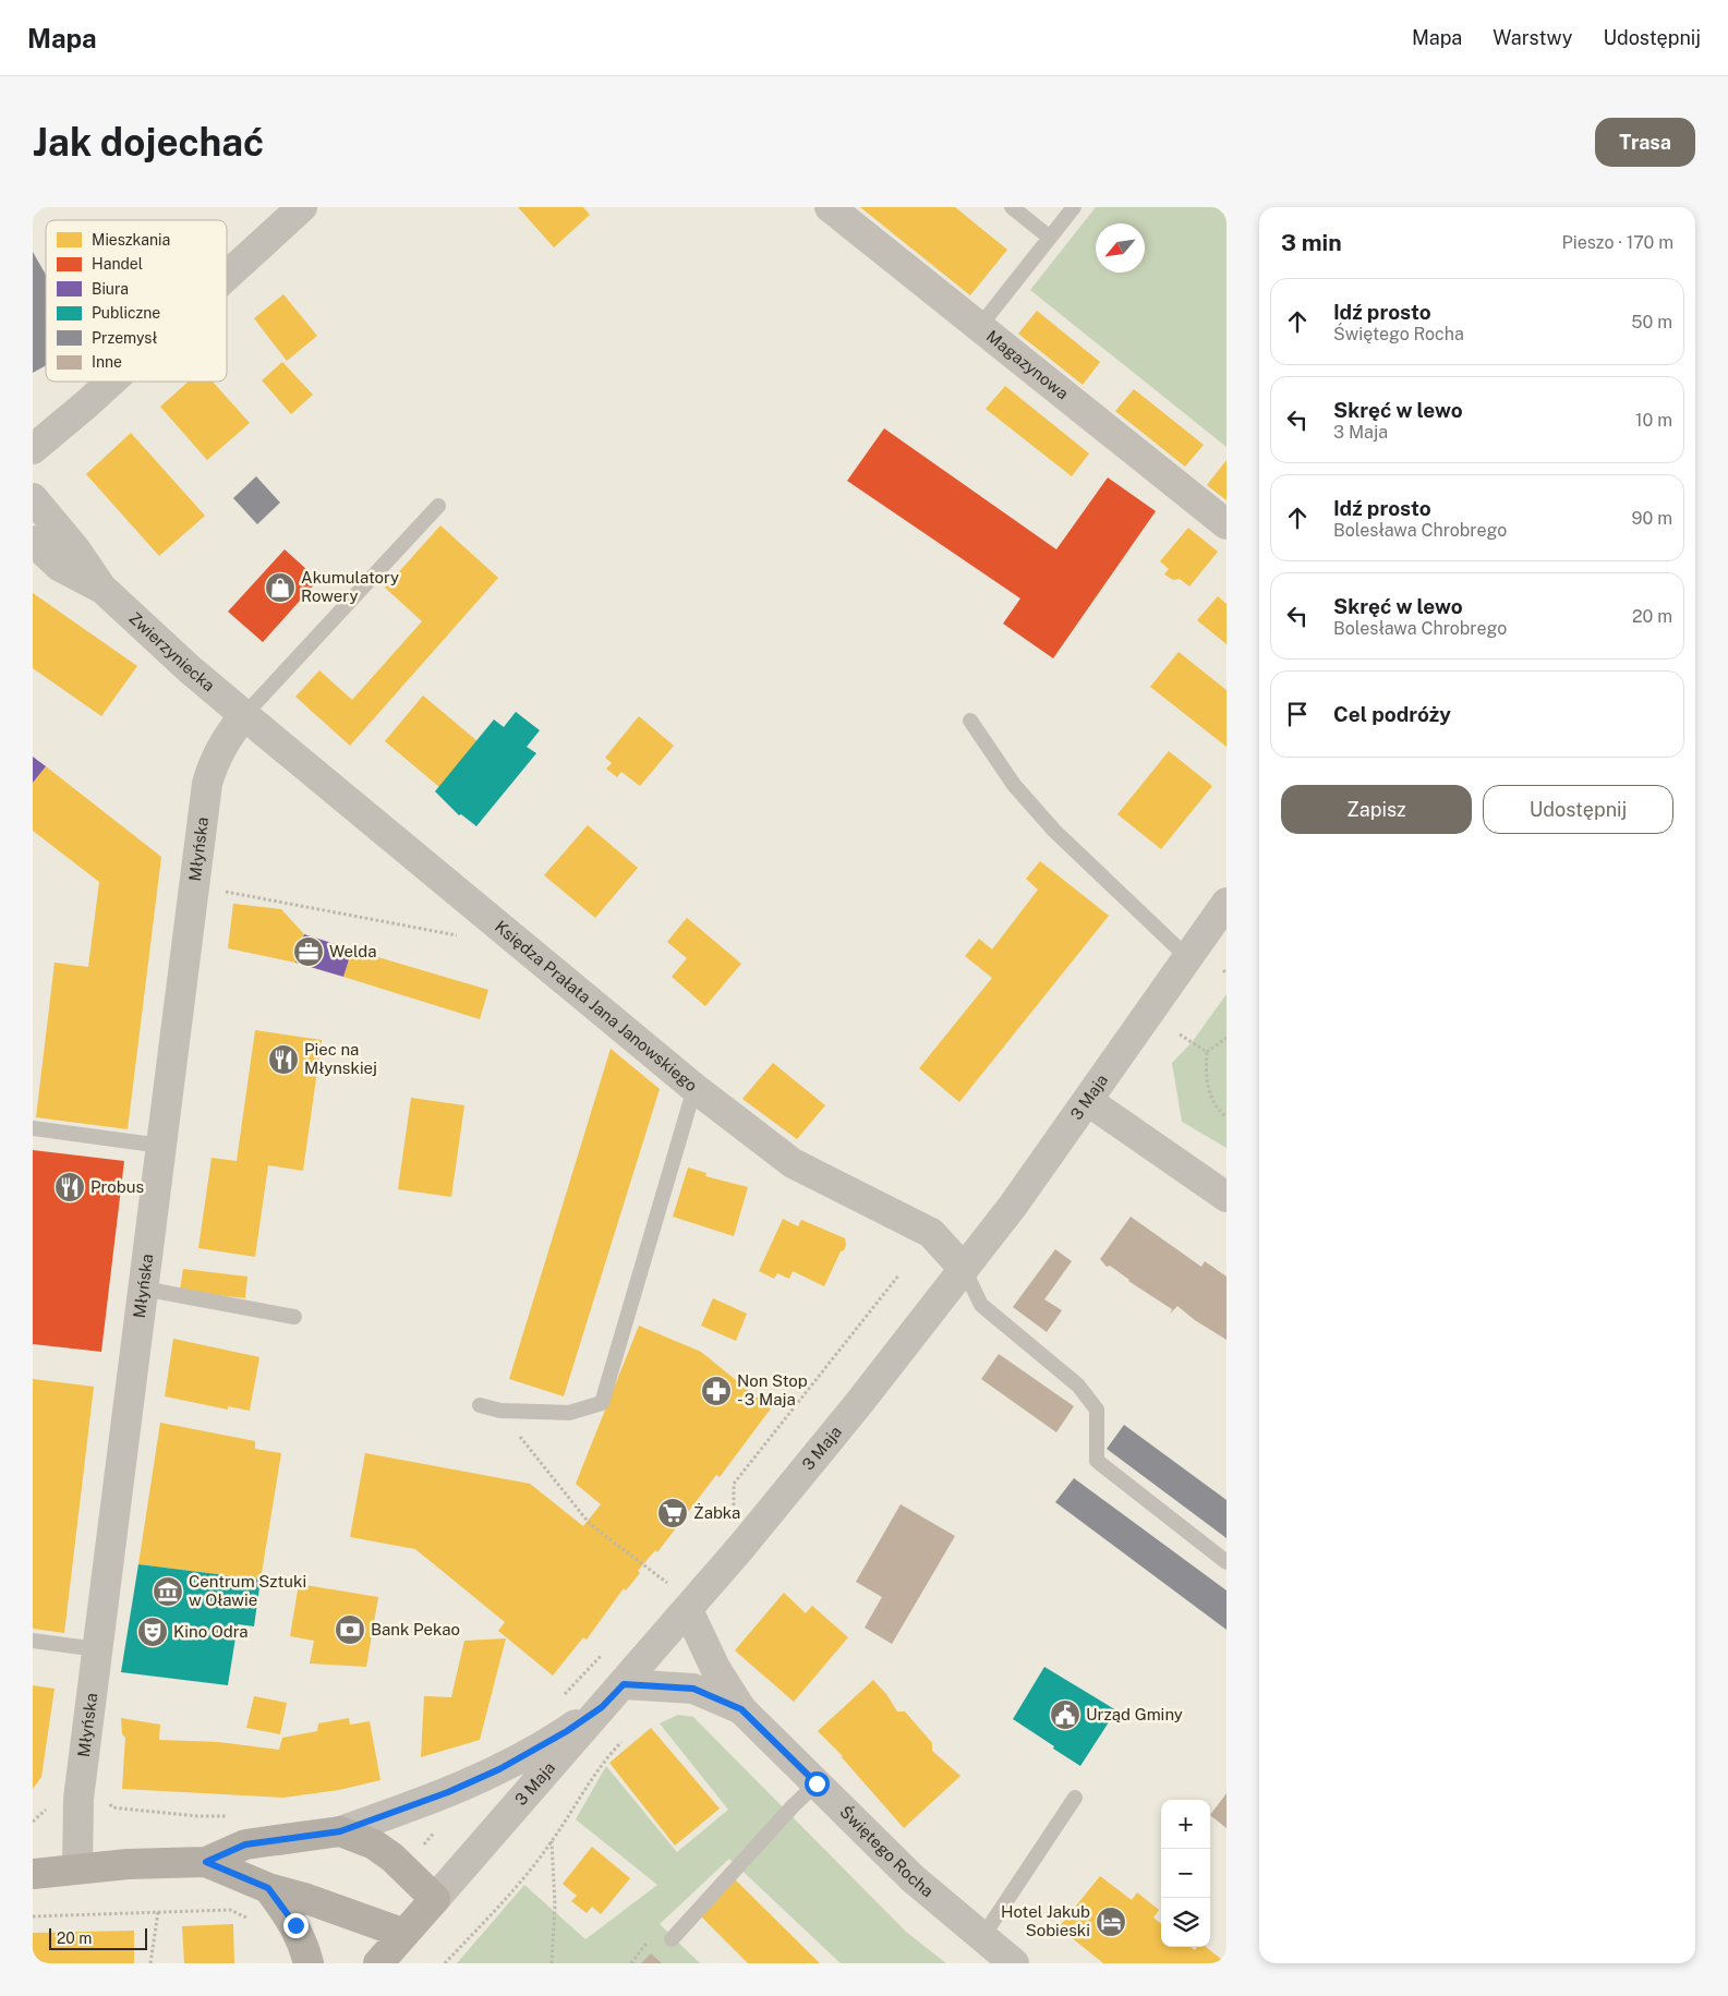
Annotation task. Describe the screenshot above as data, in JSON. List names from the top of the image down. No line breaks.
{"streets":{"main road":["3 Maja"],"street":["Magazynowa","Zwierzyniecka","Młyńska","Księdza Prałata Jana Janowskiego","Świętego Rocha"]},"crossings":[["Zwierzyniecka","Młyńska"],["Zwierzyniecka","Księdza Prałata Jana Janowskiego"],["Młyńska","Księdza Prałata Jana Janowskiego"],["Księdza Prałata Jana Janowskiego","3 Maja"],["3 Maja","Świętego Rocha"]],"places":{"shop":["Akumulatory Rowery"],"office":["Welda"],"restaurant":["Piec na Młynskiej","Probus"],"pharmacy":["Non Stop - 3 Maja"],"supermarket":["Żabka"],"museum":["Centrum Sztuki w Oławie"],"bank":["Bank Pekao"],"theatre":["Kino Odra"],"public building":["Urząd Gminy"],"hotel":["Hotel Jakub Sobieski"]},"legend":["Mieszkania","Handel","Biura","Publiczne","Przemysł","Inne"],"scale_bar":"20 m","north":"bottom left","page":{"header":"Mapa","nav":["Mapa","Warstwy","Udostępnij"],"buttons":["Trasa",["Zapisz","Udostępnij"]],"title":"Jak dojechać","heading":["3 min","Pieszo · 170 m"],"list":[["Idź prosto","Świętego Rocha","50 m"],["Skręć w lewo","3 Maja","10 m"],["Idź prosto","Bolesława Chrobrego","90 m"],["Skręć w lewo","Bolesława Chrobrego","20 m"],"Cel podróży"],"map_buttons":["+","−"],"scale":"20 m"}}
